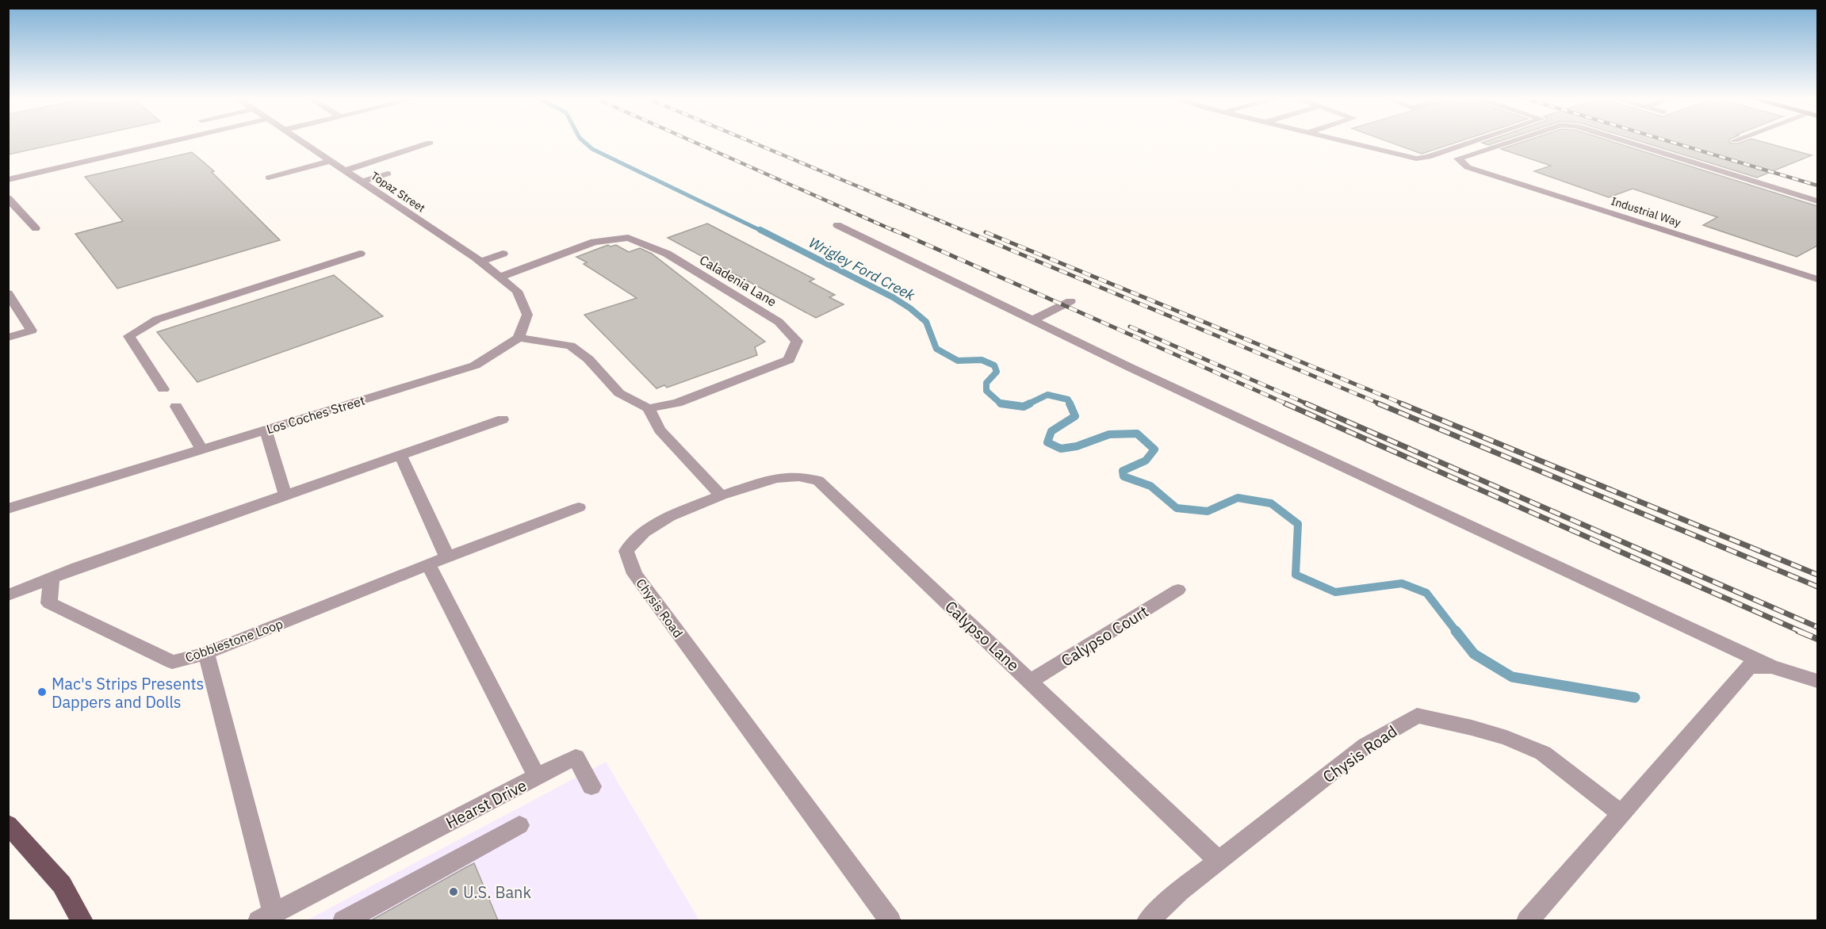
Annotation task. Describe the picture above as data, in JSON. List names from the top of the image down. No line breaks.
{"streets":{"street":["Topaz Street","Industrial Way","Caladenia Lane","Los Coches Street","Chysis Road","Calypso Lane","Calypso Court","Cobblestone Loop","Hearst Drive"]},"crossings":[["Chysis Road","Calypso Lane"],["Calypso Lane","Calypso Court"],["Cobblestone Loop","Hearst Drive"]],"water":["Wrigley Ford Creek"],"places":["Mac's Strips Presents Dappers and Dolls","U.S. Bank"]}
